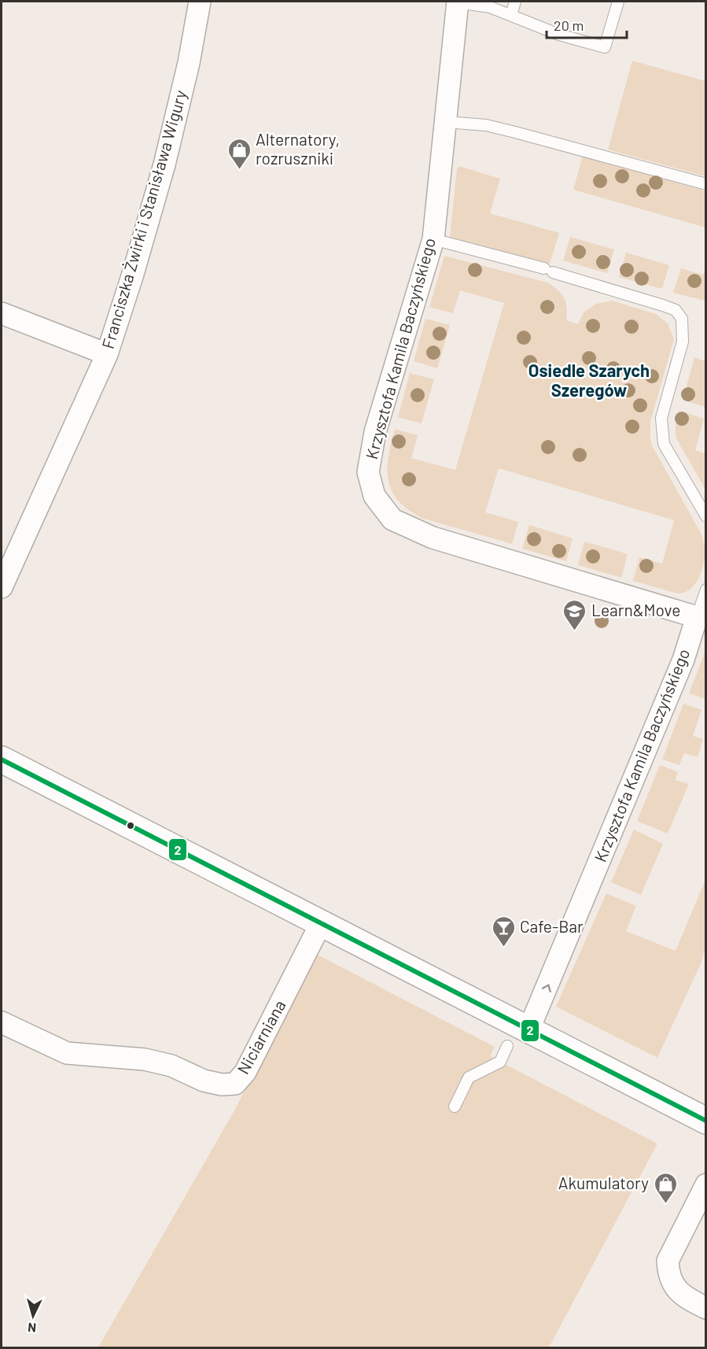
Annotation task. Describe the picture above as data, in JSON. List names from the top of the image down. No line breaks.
{"streets":{"street":["Franciszka Żwirki i Stanisława Wigury","Krzysztofa Kamila Baczyńskiego","Niciarniana"]},"districts":["Osiedle Szarych Szeregów"],"places":{"shop":["Alternatory, rozruszniki","Akumulatory"],"school or university":["Learn&Move"],"bar":["Cafe-Bar"]},"lines":["transit line 2"],"scale_bar":"20 m","north":"bottom"}
